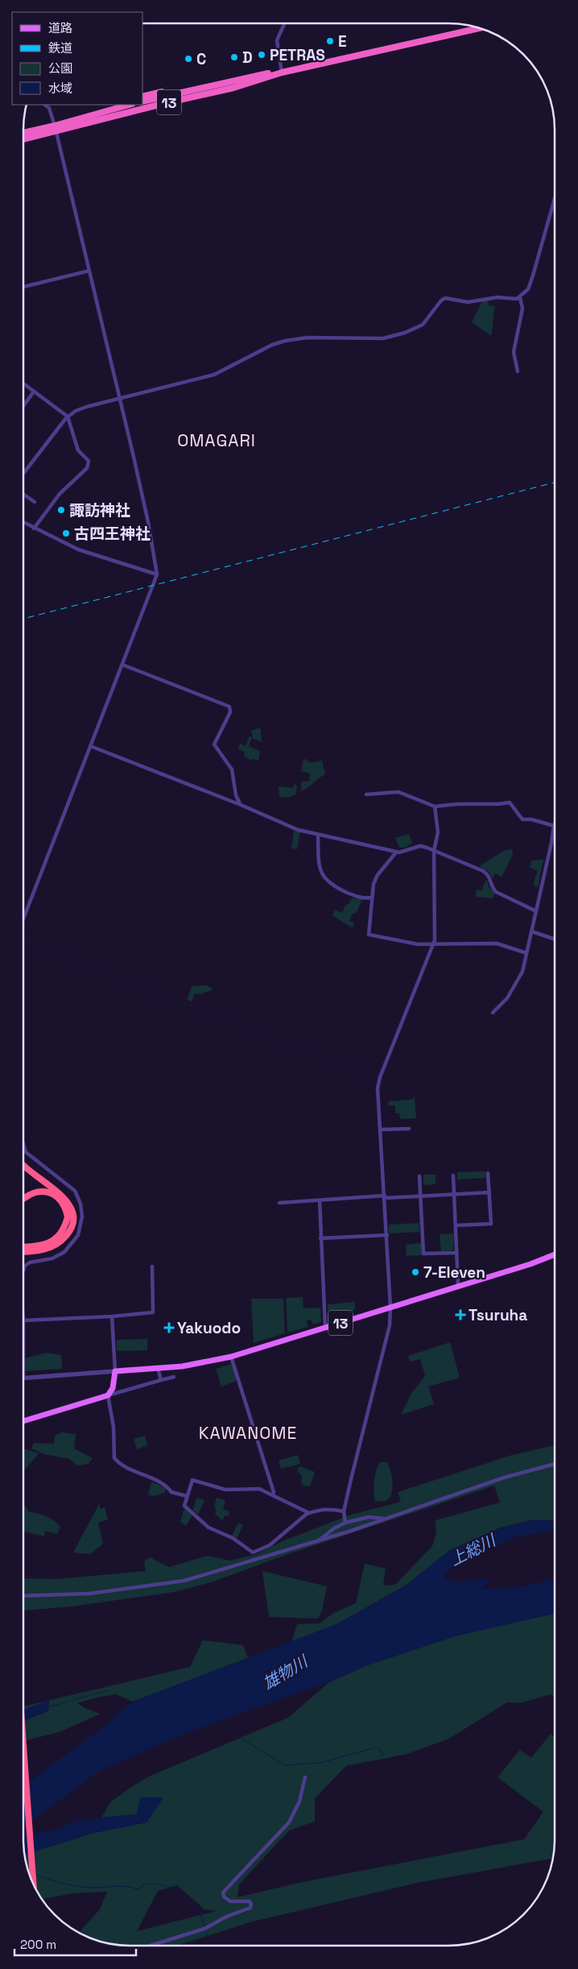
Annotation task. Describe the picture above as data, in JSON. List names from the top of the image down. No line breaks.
{"streets":{"highway":["13"]},"districts":["OMAGARI","KAWANOME"],"water":["上総川","雄物川"],"places":{"other":["E","PETRAS","D","C","諏訪神社","古四王神社","7-Eleven"],"health":["Tsuruha","Yakuodo"]},"legend":["道路","鉄道","公園","水域"],"scale_bar":"200 m"}
